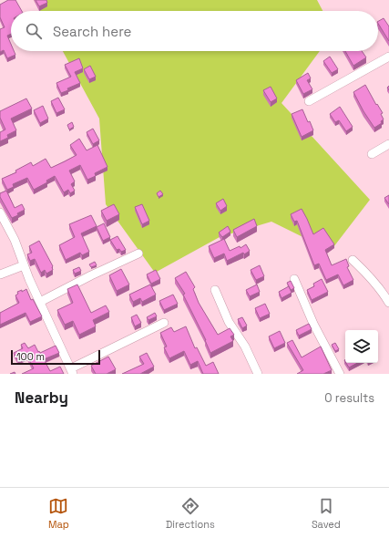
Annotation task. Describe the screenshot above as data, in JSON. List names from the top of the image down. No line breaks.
{"scale_bar":"100 m","page":{"search":"Search here","scale":"100 m","heading":["Nearby","0 results"],"nav":["Map","Directions","Saved"]}}
